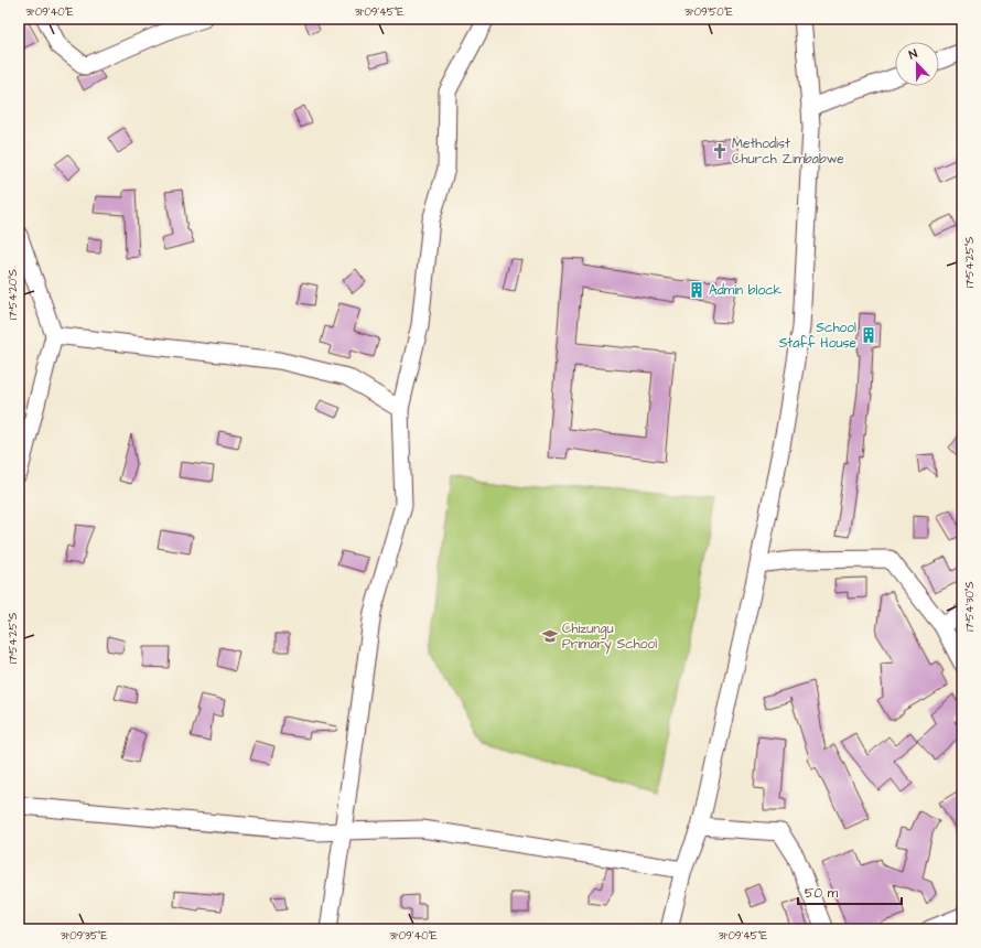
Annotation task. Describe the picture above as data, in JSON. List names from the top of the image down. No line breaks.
{"places":{"church":["Methodist Church Zimbabwe"],"building":["Admin block","School Staff House"],"school or university":["Chizungu Primary School"]},"scale_bar":"50 m","north":"top","coordinates":["31°09'40\"E","31°09'45\"E","31°09'50\"E","17°54'25\"S","17°54'20\"S","17°54'30\"S","31°09'35\"E"]}
